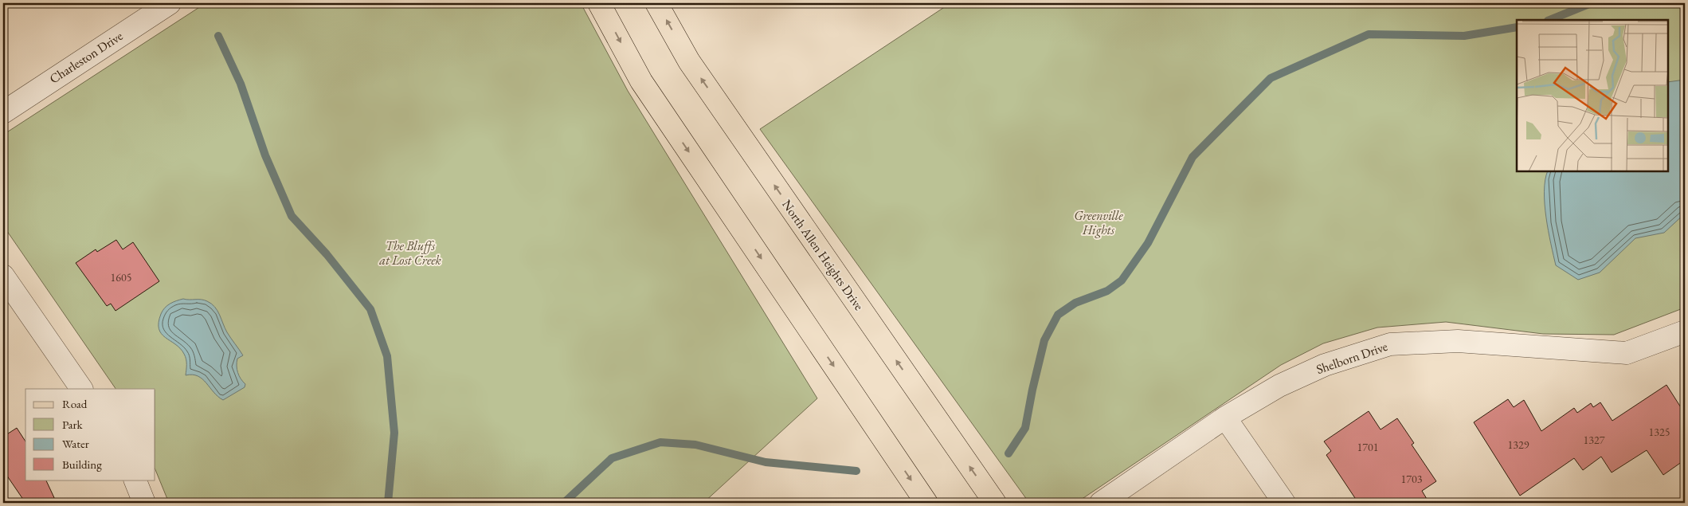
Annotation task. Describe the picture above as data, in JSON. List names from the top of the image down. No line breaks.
{"streets":{"main road":["North Allen Heights Drive"],"street":["Charleston Drive","Shelborn Drive"]},"parks":["Greenville Hights","The Bluffs at Lost Creek"],"house_numbers":["1605","1325","1327","1329","1701","1703"],"legend":["Road","Park","Water","Building"]}
